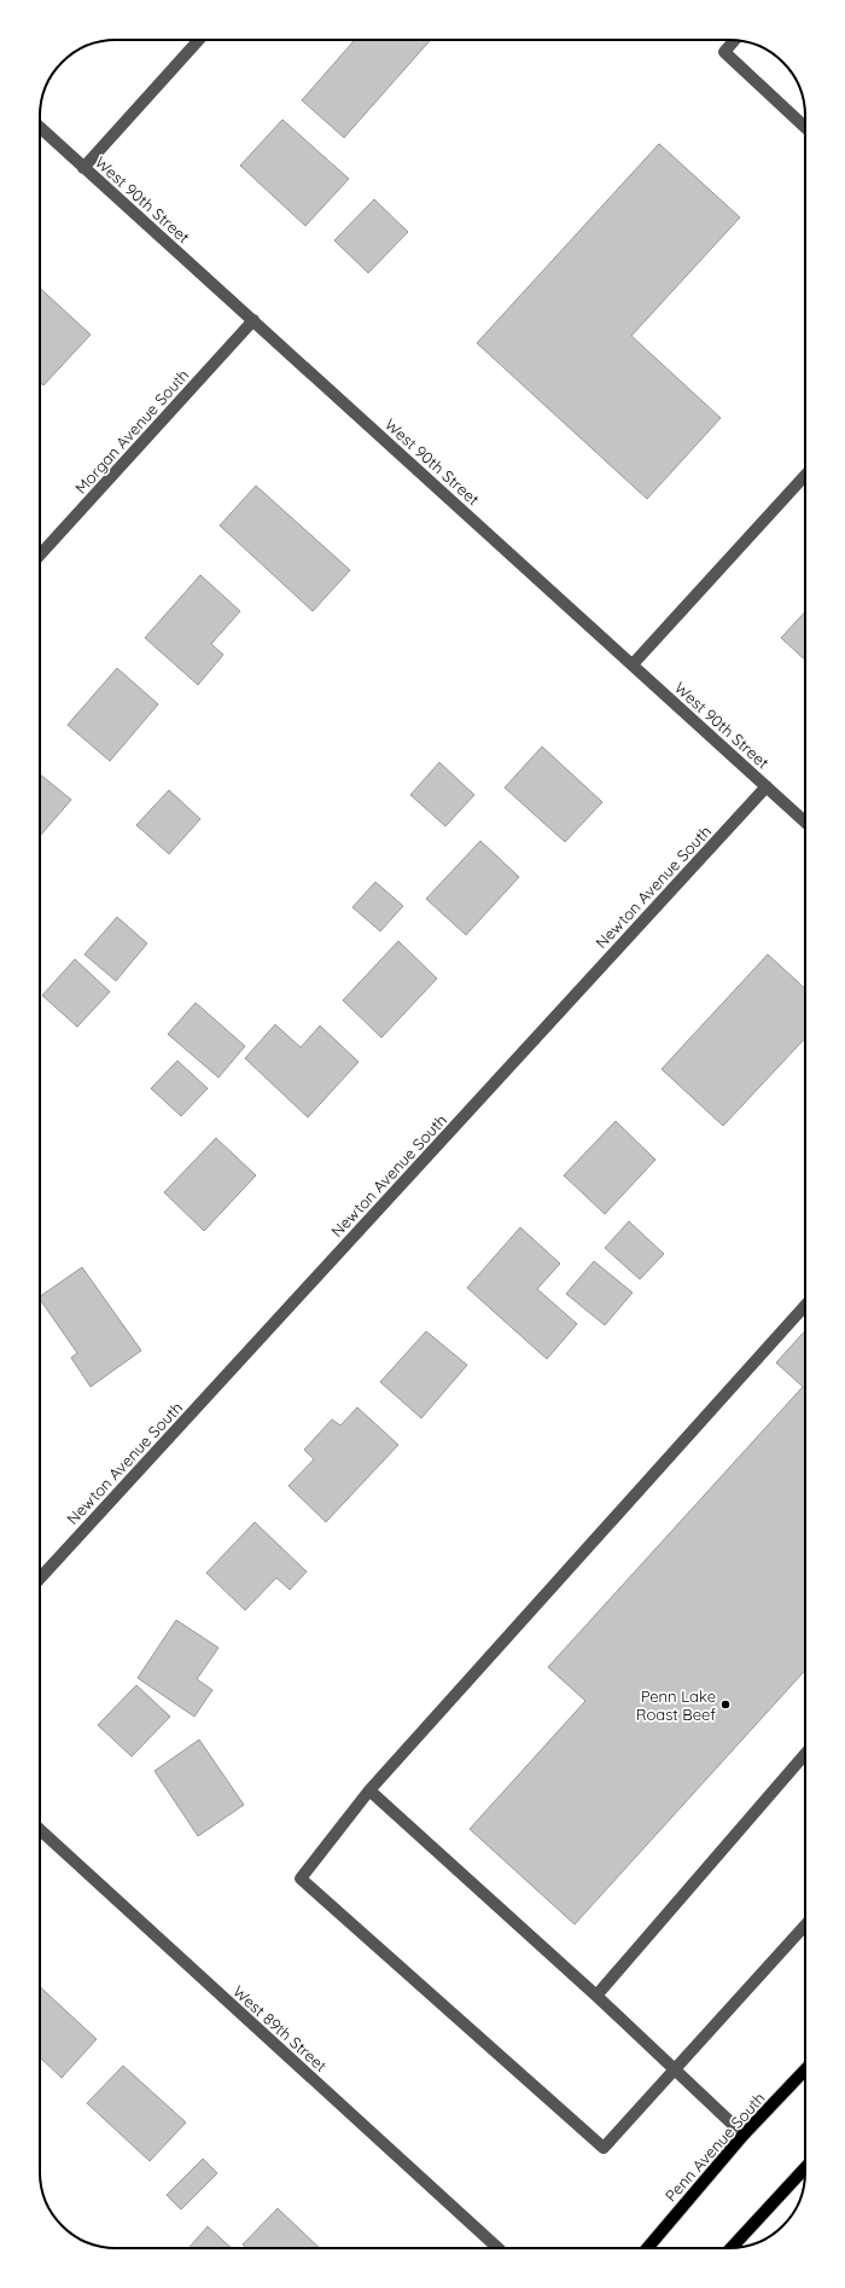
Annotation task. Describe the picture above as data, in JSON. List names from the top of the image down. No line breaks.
{"streets":{"main road":["Penn Avenue South"],"street":["West 90th Street","Morgan Avenue South","Newton Avenue South","West 89th Street"]},"crossings":[["West 90th Street","Morgan Avenue South"],["West 90th Street","Newton Avenue South"]],"places":["Penn Lake Roast Beef"]}
